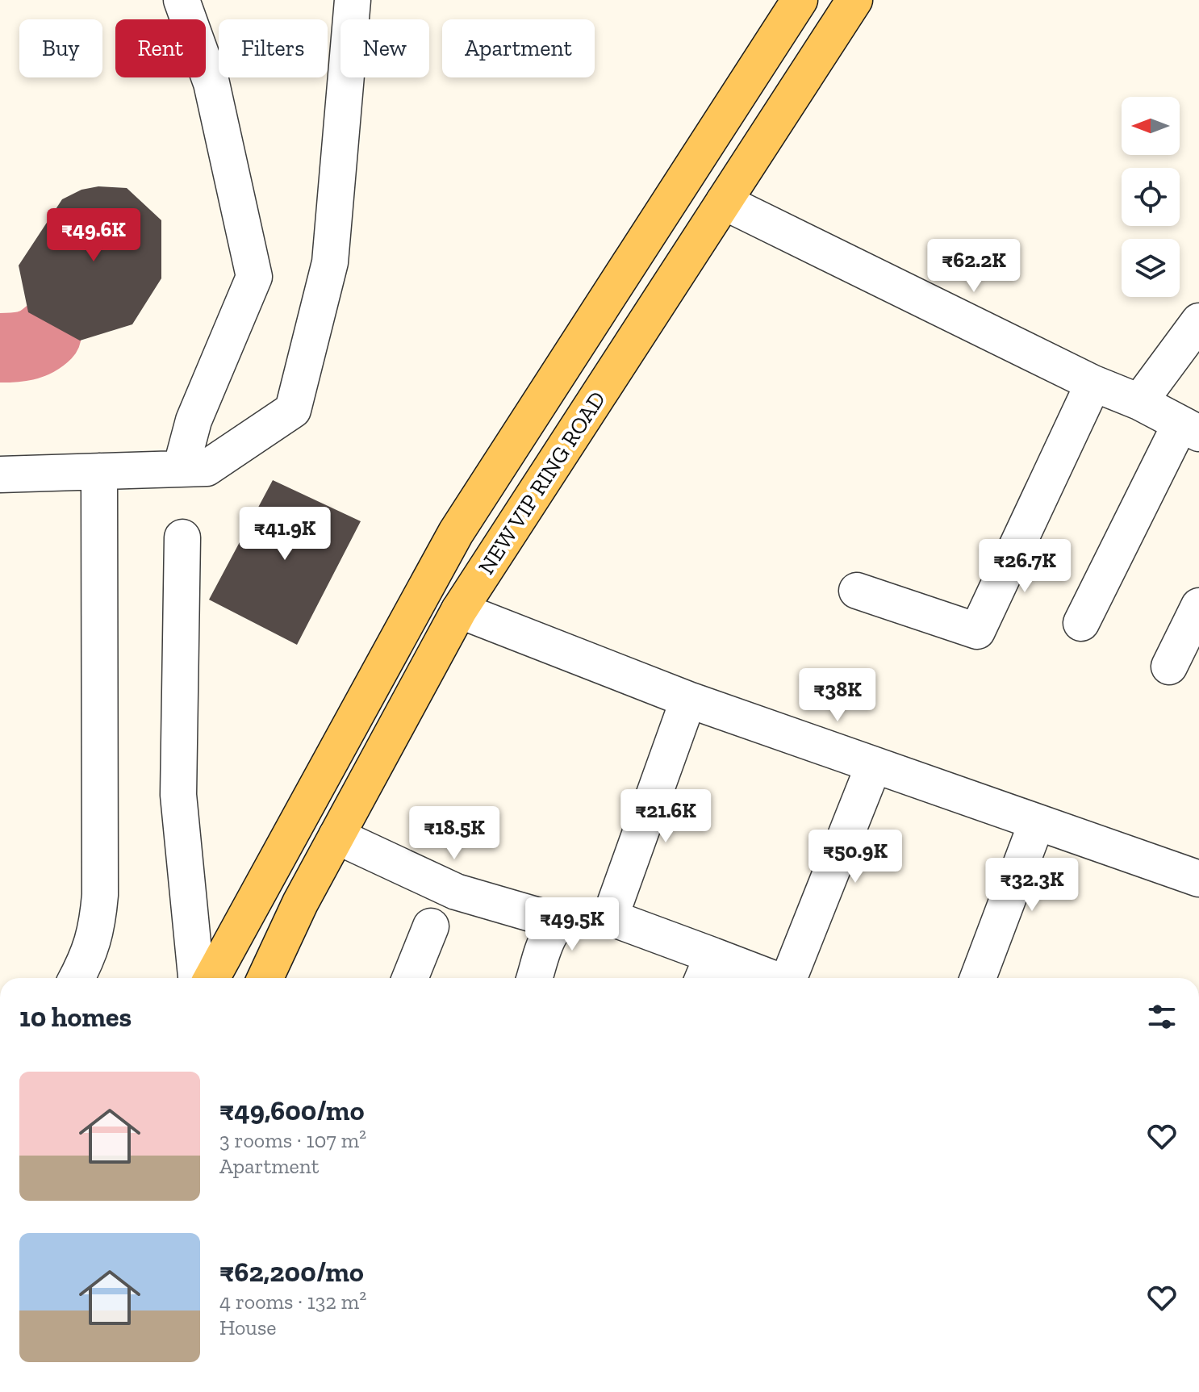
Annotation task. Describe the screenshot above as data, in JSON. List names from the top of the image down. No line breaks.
{"streets":{"main road":["NEW VIP RING ROAD"]},"north":"left","page":{"chip":["Buy","Rent","Filters","New","Apartment"],"price":["₹49.6K","₹62.2K","₹41.9K","₹26.7K","₹38K","₹21.6K","₹18.5K","₹50.9K","₹32.3K","₹49.5K"],"heading":"10 homes","list":[{"name":"₹49,600/mo","note":"3 rooms · 107 m² · Apartment"},{"name":"₹62,200/mo","note":"4 rooms · 132 m² · House"}]}}
